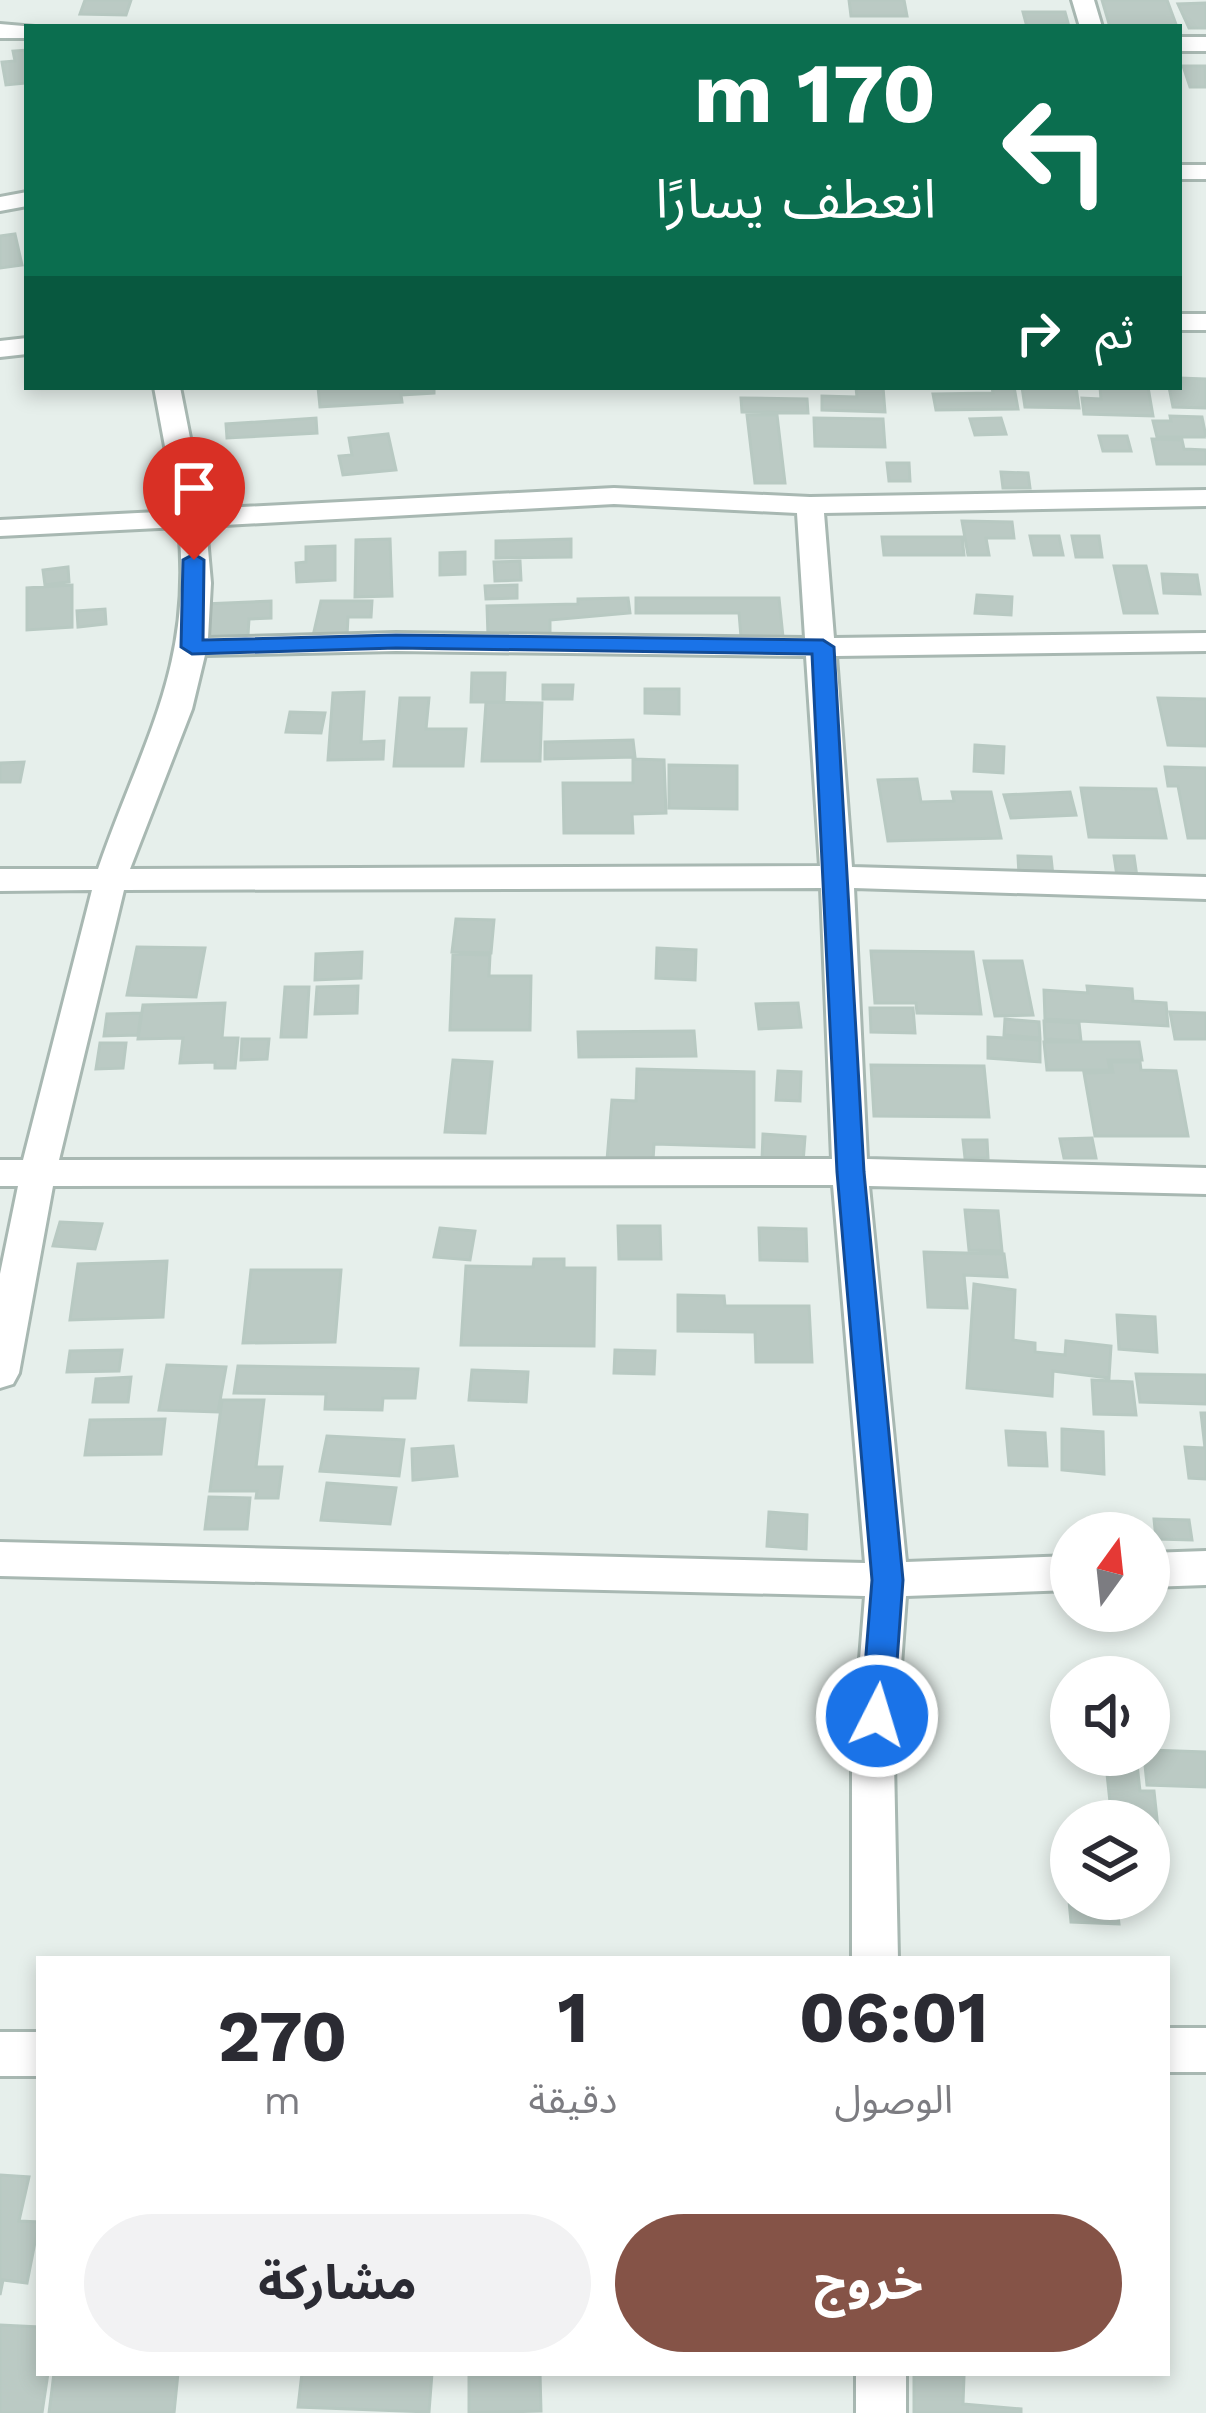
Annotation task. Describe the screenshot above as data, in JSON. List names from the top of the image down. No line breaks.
{"north":"top","page":{"turn":["170 m","انعطف يسارًا"],"then":"ثم","eta":["06:01","الوصول","1","دقيقة","270","m"],"buttons":["خروج","مشاركة"]}}
